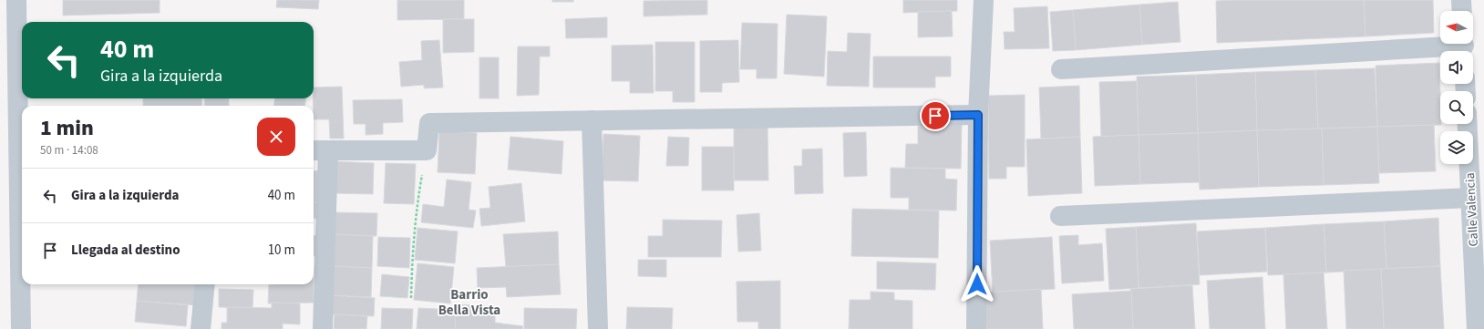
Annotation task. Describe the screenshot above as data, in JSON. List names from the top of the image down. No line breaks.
{"streets":{"street":["Calle Valencia"]},"districts":["Barrio Bella Vista"],"north":"left","page":{"turn":["40 m","Gira a la izquierda"],"heading":["1 min","50 m · 14:08"],"list":[{"name":"Gira a la izquierda","value":"40 m"},{"name":"Llegada al destino","value":"10 m"}]}}
